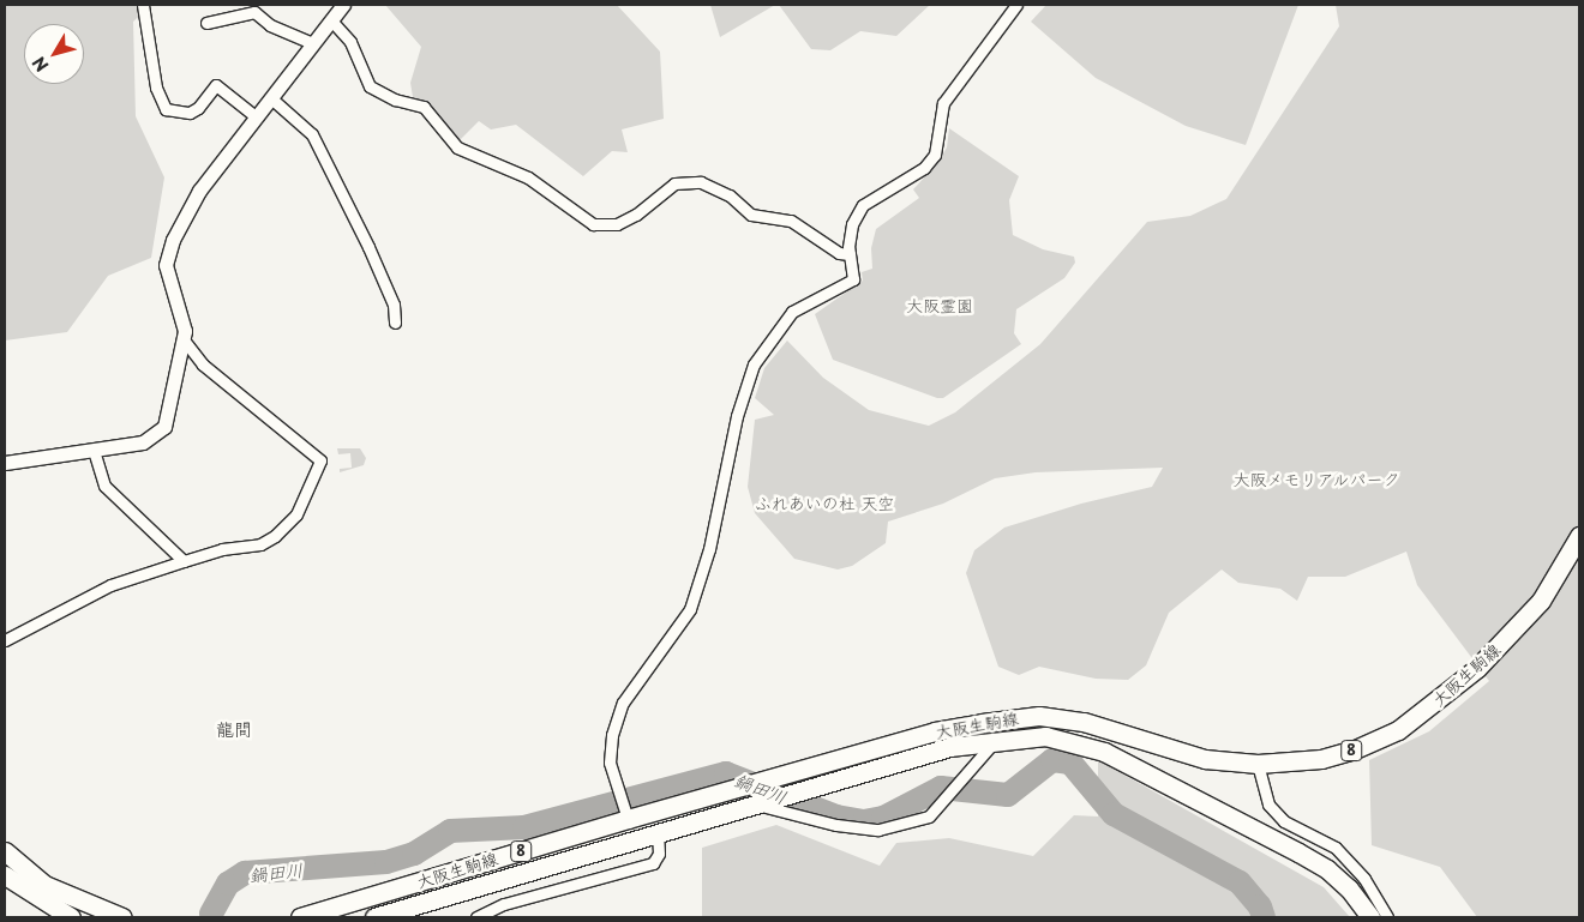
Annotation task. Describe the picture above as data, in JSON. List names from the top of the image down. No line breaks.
{"streets":{"main road":["大阪生駒線","8"]},"districts":["龍間"],"water":["鍋田川"],"parks":["大阪霊園","大阪メモリアルパーク","ふれあいの杜 天空"],"north":"bottom left"}
